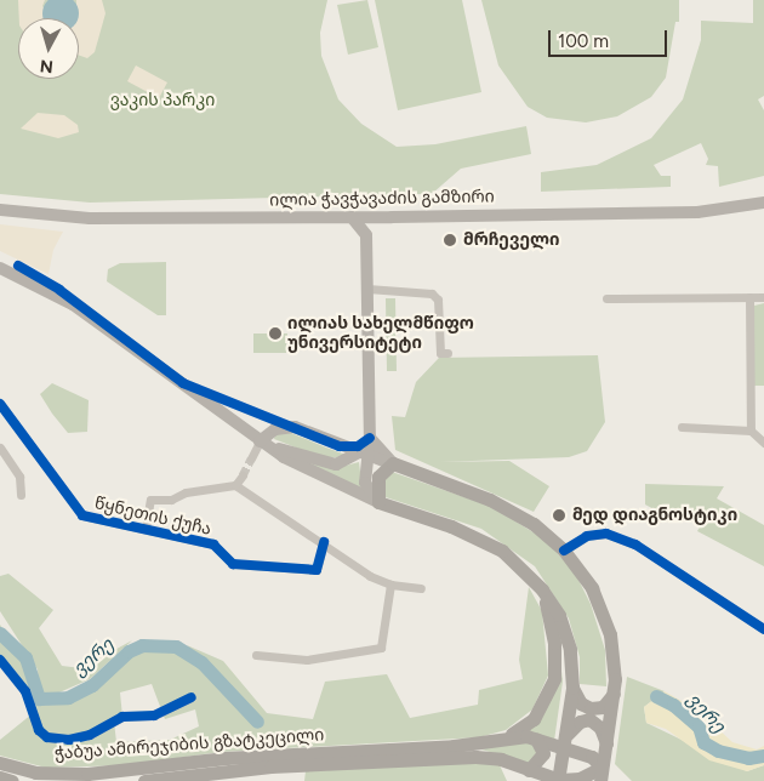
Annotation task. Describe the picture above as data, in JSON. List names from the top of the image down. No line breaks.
{"streets":{"main road":["ილია ჭავჭავაძის გამზირი","ჭაბუა ამირეჯიბის გზატკეცილი"],"street":["წყნეთის ქუჩა"]},"water":["ვერე"],"parks":["ვაკის პარკი"],"places":["მრჩეველი","ილიას სახელმწიფო უნივერსიტეტი","მედ დიაგნოსტიკი"],"scale_bar":"100 m","north":"bottom"}
